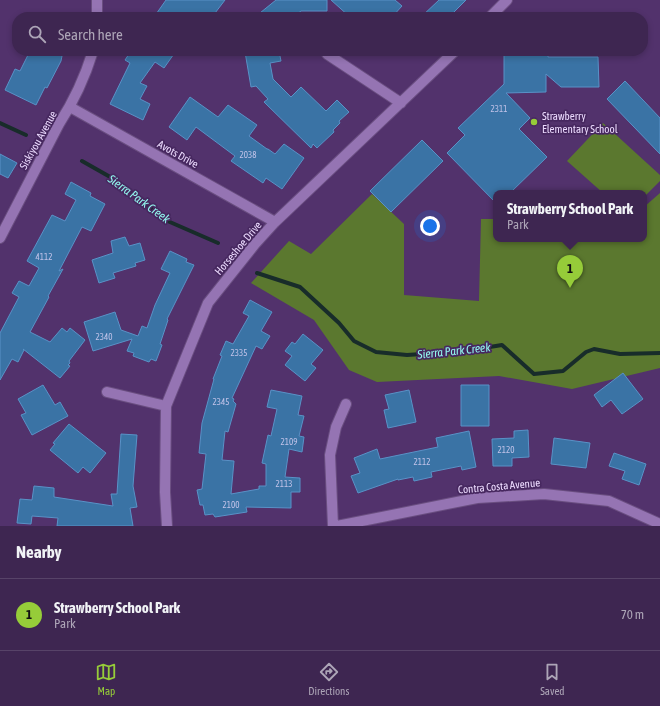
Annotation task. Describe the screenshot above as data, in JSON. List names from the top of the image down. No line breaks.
{"streets":{"street":["Siskiyou Avenue","Avots Drive","Horseshoe Drive","Contra Costa Avenue"]},"crossings":[["Siskiyou Avenue","Avots Drive"],["Avots Drive","Horseshoe Drive"]],"water":["Sierra Park Creek"],"places":["Strawberry Elementary School"],"house_numbers":["2311","2038","4112","2340","2335","2345","2109","2120","2112","2113","2100"],"page":{"search":"Search here","popup":["Strawberry School Park","Park"],"pins":"1","heading":"Nearby","list":[{"mark":"1","name":"Strawberry School Park","note":"Park","value":"70 m"}],"nav":["Map","Directions","Saved"]}}
